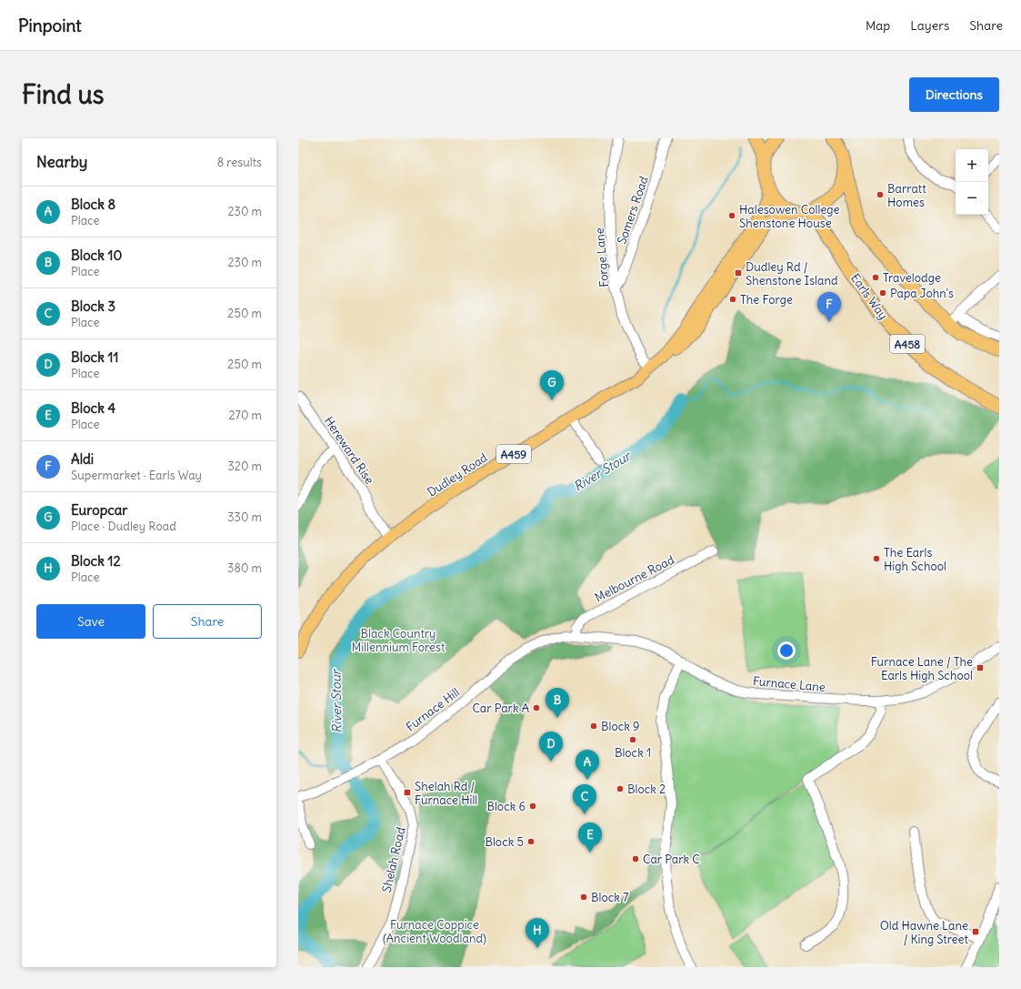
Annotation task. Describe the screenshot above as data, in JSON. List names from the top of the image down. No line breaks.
{"streets":{"highway":["Earls Way","A458"],"main road":["A459","Dudley Road"],"street":["Somers Road","Forge Lane","Hereward Rise","Melbourne Road","Furnace Lane","Furnace Hill","Shelah Road"]},"crossings":[["Somers Road","Forge Lane"],["Forge Lane","Dudley Road"],["Earls Way","A458"],["Earls Way","A459"],["A458","A459"],["Hereward Rise","Dudley Road"],["A459","Dudley Road"],["Melbourne Road","Furnace Lane"],["Melbourne Road","Furnace Hill"],["Furnace Lane","Furnace Hill"],["Furnace Hill","Shelah Road"]],"water":["River Stour"],"parks":["Black Country Millennium Forest","Furnace Coppice (Ancient Woodland)"],"places":{"other":["Barratt Homes","Halesowen College Shenstone House","Travelodge","Papa John's","The Forge","The Earls High School","Car Park A","Block 9","Block 1","Block 2","Block 6","Block 5","Car Park C","Block 7"],"transit":["Dudley Rd / Shenstone Island","Furnace Lane / The Earls High School","Shelah Rd / Furnace Hill","Old Hawne Lane / King Street"]},"page":{"header":"Pinpoint","nav":["Map","Layers","Share"],"buttons":["Directions",["Save","Share"]],"title":"Find us","heading":["Nearby","8 results"],"map_buttons":["+","−"],"list":[{"mark":"A","name":"Block 8","note":"Place","value":"230 m"},{"mark":"B","name":"Block 10","note":"Place","value":"230 m"},{"mark":"C","name":"Block 3","note":"Place","value":"250 m"},{"mark":"D","name":"Block 11","note":"Place","value":"250 m"},{"mark":"E","name":"Block 4","note":"Place","value":"270 m"},{"mark":"F","name":"Aldi","note":"Supermarket · Earls Way","value":"320 m"},{"mark":"G","name":"Europcar","note":"Place · Dudley Road","value":"330 m"},{"mark":"H","name":"Block 12","note":"Place","value":"380 m"}],"pins":["F","G","B","D","A","C","E","H"]}}
